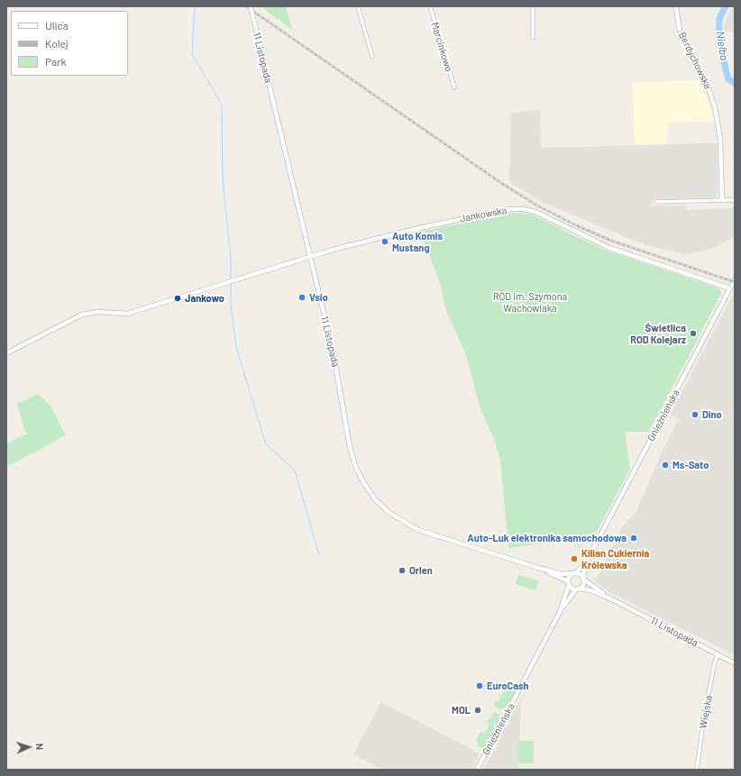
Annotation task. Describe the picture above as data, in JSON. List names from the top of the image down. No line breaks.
{"streets":{"main road":["11 Listopada","Berdychowska","Jankowska","Gnieźnieńska"],"street":["Marcinkowo","Wiejska"]},"crossings":[["11 Listopada","Jankowska"],["11 Listopada","Gnieźnieńska"],["11 Listopada","Wiejska"],["Jankowska","Gnieźnieńska"]],"water":["Nielba"],"parks":["ROD im. Szymona Wachowiaka"],"places":["Auto Komis Mustang","Vsio","Jankowo","Świetlica ROD Kolejarz","Dino","Ms-Sato","Auto-Luk elektronika samochodowa","Kilian Cukiernia Królewska","Orlen","EuroCash","MOL"],"legend":["Ulica","Kolej","Park"],"north":"right"}
